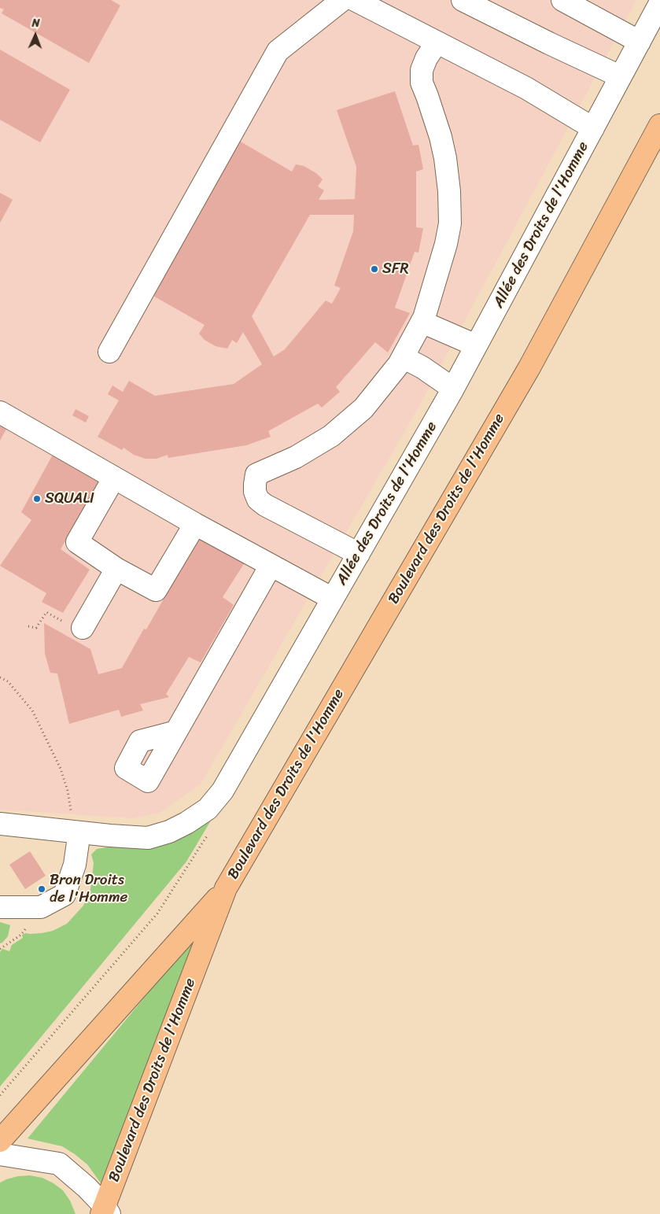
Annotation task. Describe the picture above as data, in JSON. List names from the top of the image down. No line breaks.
{"streets":{"main road":["Boulevard des Droits de l'Homme"],"street":["Allée des Droits de l'Homme"]},"places":["SFR","SQUALI","Bron Droits de l'Homme"],"north":"top"}
